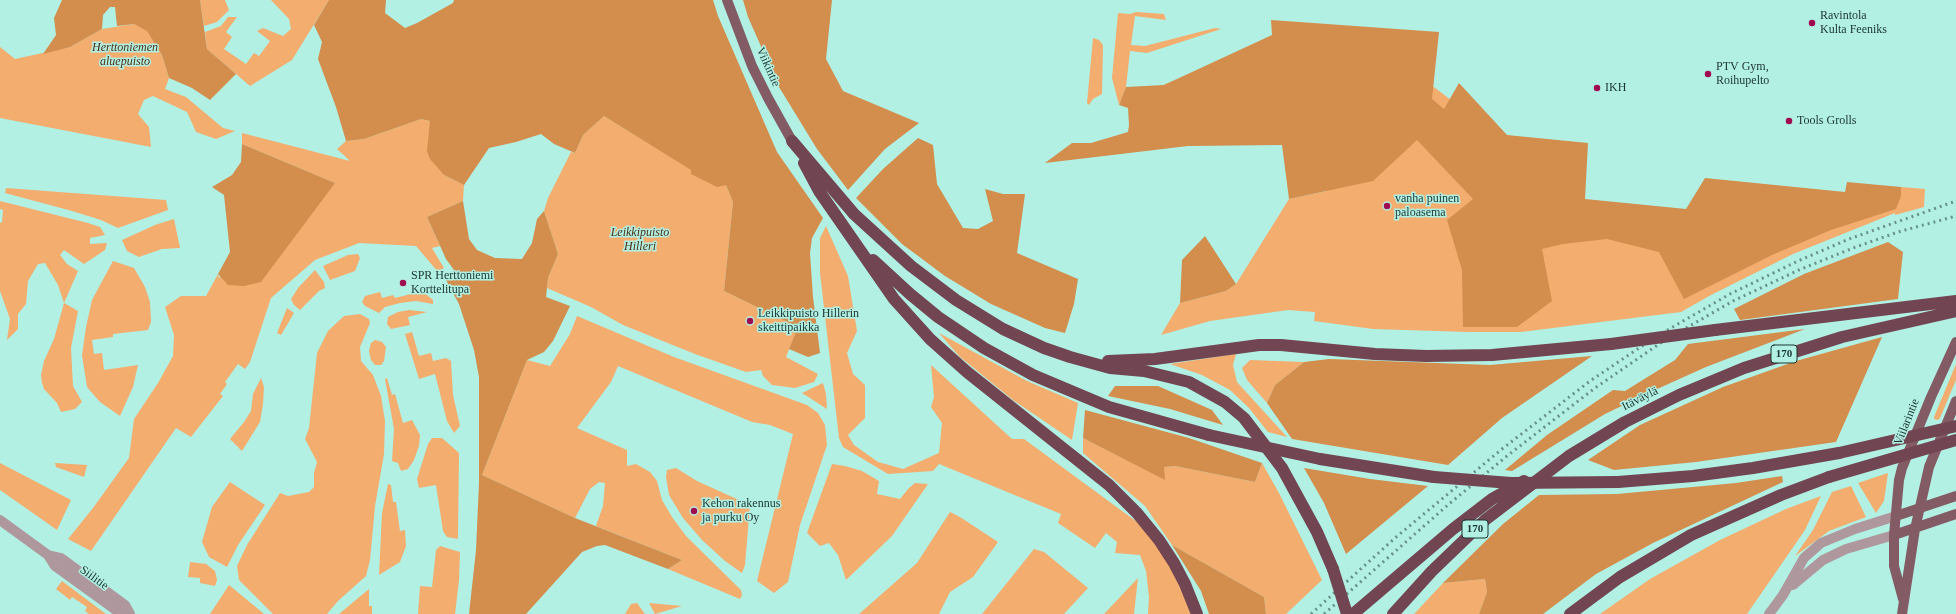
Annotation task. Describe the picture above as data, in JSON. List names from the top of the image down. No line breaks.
{"streets":{"highway":["170","Itäväylä"],"main road":["Viikintie","Viilarintie"],"street":["Siilitie"]},"parks":["Herttoniemen aluepuisto","Leikkipuisto Hilleri"],"places":["Ravintola Kulta Feeniks","PTV Gym, Roihupelto","IKH","Tools Grolls","vanha puinen paloasema","SPR Herttoniemi Korttelitupa","Leikkipuisto Hillerin skeittipaikka","Kehon rakennus ja purku Oy"]}
